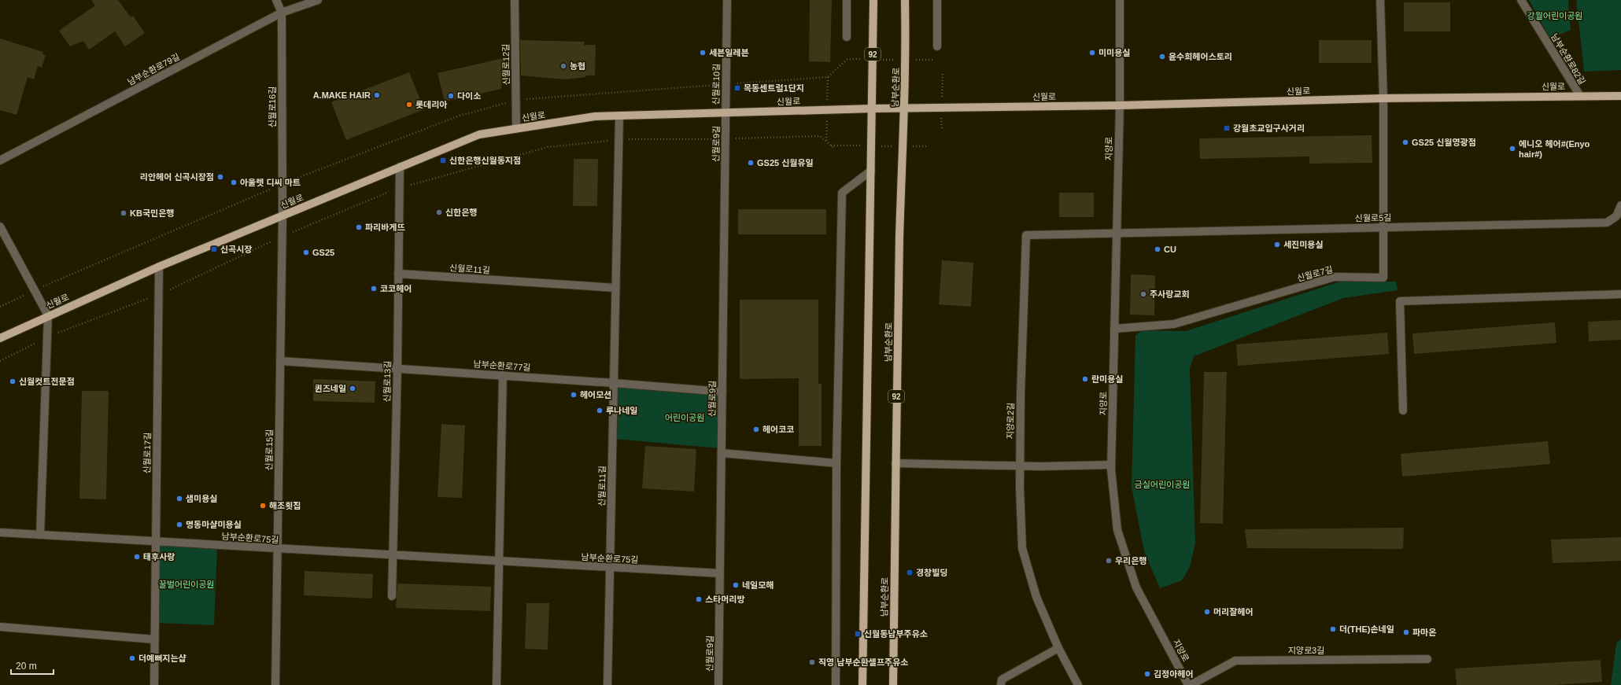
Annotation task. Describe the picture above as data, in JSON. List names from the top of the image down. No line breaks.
{"streets":{"main road":["92","신월로","남부순환로"],"street":["남부순환로82길","신월로12길","남부순환로79길","신월로10길","신월로16길","신월로9길","지양로","신월로5길","신월로11길","신월로7길","남부순환로77길","신월로13길","지양로2길","신월로15길","신월로17길","남부순환로75길","지양로3길"]},"crossings":[["92","신월로"],["남부순환로82길","신월로"],["신월로12길","신월로"],["남부순환로79길","신월로16길"],["신월로10길","신월로"],["신월로10길","신월로9길"],["신월로","남부순환로"],["신월로","신월로16길"],["신월로","신월로9길"],["신월로","지양로"],["신월로","신월로11길"],["신월로","신월로7길"],["신월로","신월로13길"],["신월로","신월로15길"],["신월로","신월로17길"],["신월로16길","신월로15길"],["신월로9길","남부순환로77길"],["신월로9길","남부순환로75길"],["지양로","신월로5길"],["지양로","신월로7길"],["지양로","지양로2길"],["지양로","지양로3길"],["신월로5길","신월로7길"],["신월로5길","지양로2길"],["신월로11길","남부순환로77길"],["신월로11길","신월로13길"],["신월로11길","남부순환로75길"],["남부순환로77길","신월로13길"],["남부순환로77길","신월로15길"],["신월로13길","남부순환로75길"],["신월로15길","남부순환로75길"],["신월로17길","남부순환로75길"]],"parks":["강월어린이공원","어린이공원","금실어린이공원","꿀벌어린이공원"],"places":{"other":["세븐일레븐","미미용실","윤수희헤어스토리","농협","A.MAKE HAIR","다이소","롯데리아","GS25 신월영광점","에니오 헤어#(Enyo hair#)","GS25 신월유일","리안헤어 신곡시장점","아울렛 디씨 마트","신한은행","KB국민은행","파리바게뜨","세진미용실","CU","GS25","코코헤어","주사랑교회","란미용실","신월컷트전문점","퀸즈네일","헤어모션","루나네일","헤어코코","샘미용실","해조횟집","명동마샬미용실","태후사랑","우리은행","네일모해","스타머리방","머리잘헤어","더(THE)손네일","파마온","더예뻐지는샵","직영 남부순환셀프주유소","김정아헤어"],"transit":["목동센트럴1단지","강월초교입구사거리","신한은행신월동지점","신곡시장","경창빌딩","신월동남부주유소"]},"scale_bar":"20 m"}
